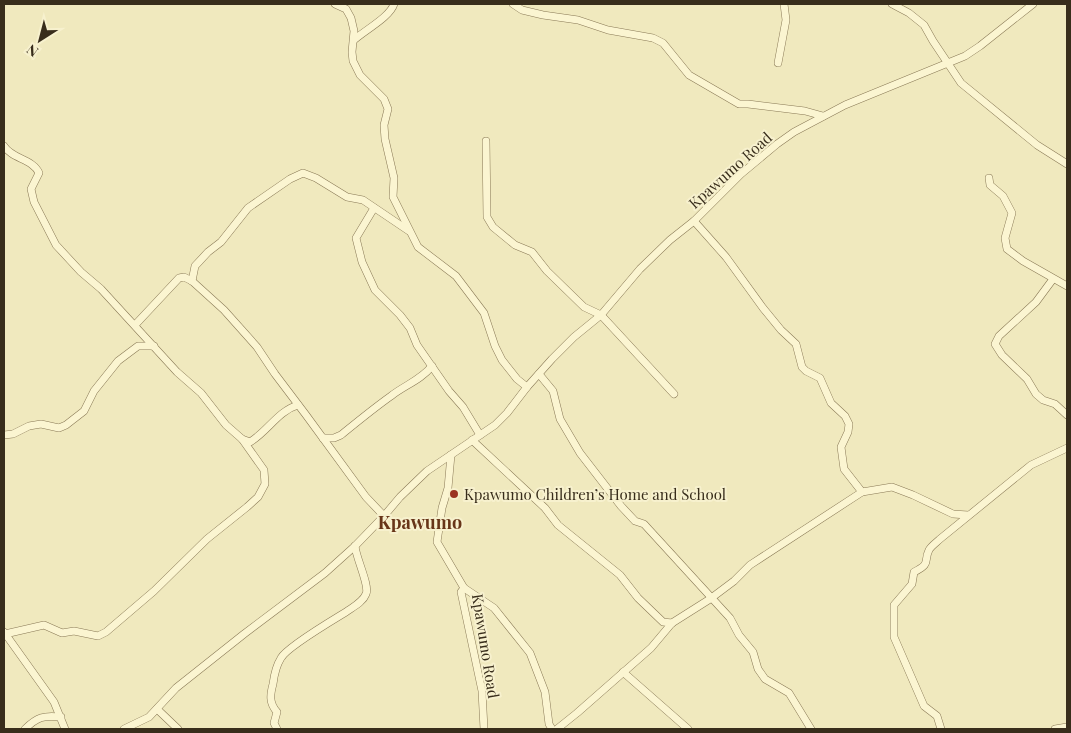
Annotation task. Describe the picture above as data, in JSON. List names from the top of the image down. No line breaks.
{"streets":{"street":["Kpawumo Road"]},"districts":["Kpawumo"],"places":["Kpawumo Children’s Home and School"],"north":"bottom left"}
